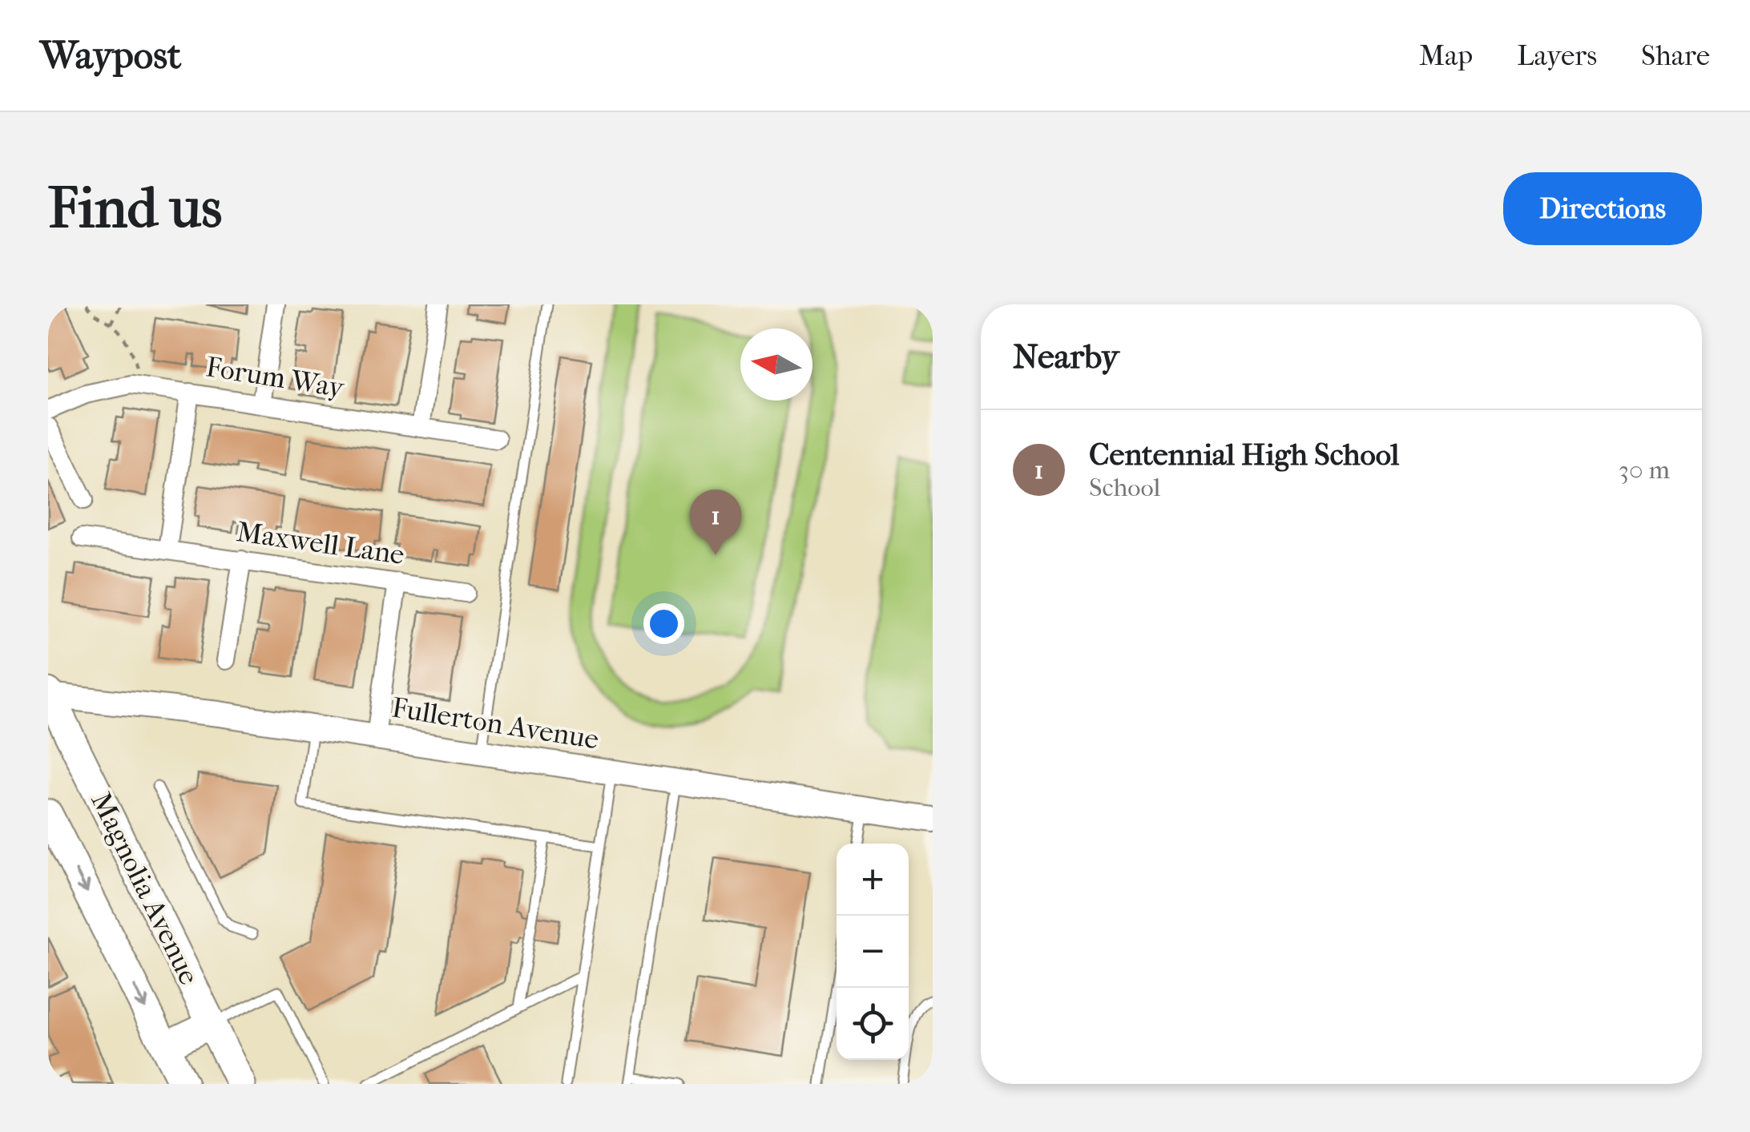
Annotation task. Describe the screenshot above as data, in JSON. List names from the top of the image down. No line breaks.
{"streets":{"main road":["Fullerton Avenue","Magnolia Avenue"],"street":["Forum Way","Maxwell Lane"]},"crossings":[["Fullerton Avenue","Magnolia Avenue"]],"north":"left","page":{"header":"Waypost","nav":["Map","Layers","Share"],"buttons":"Directions","title":"Find us","heading":"Nearby","list":[{"mark":"1","name":"Centennial High School","note":"School","value":"30 m"}],"pins":"1","map_buttons":["+","−"]}}
